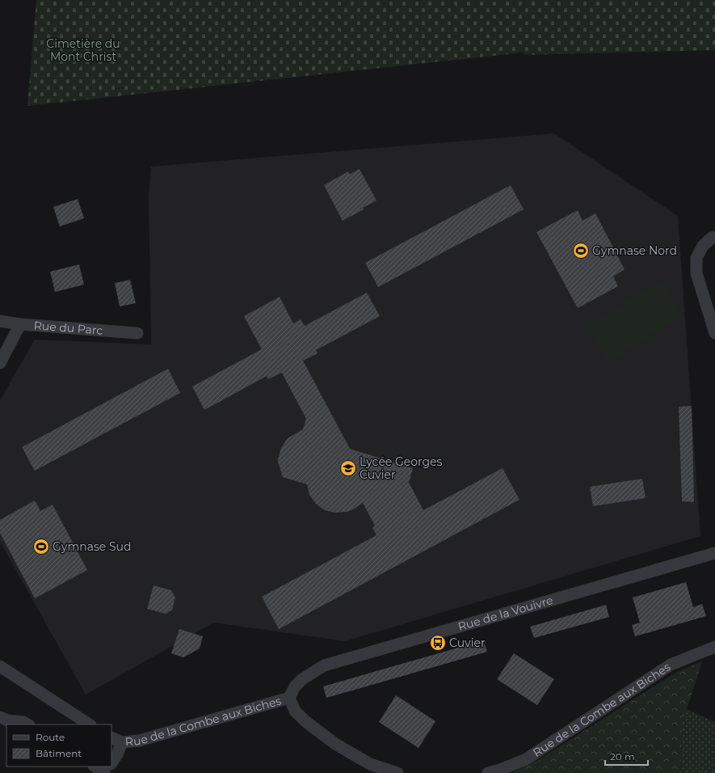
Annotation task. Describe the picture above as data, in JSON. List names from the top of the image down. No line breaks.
{"streets":{"street":["Rue du Parc","Rue de la Vouivre","Rue de la Combe aux Biches"]},"crossings":[["Rue de la Vouivre","Rue de la Combe aux Biches"]],"parks":["Cimetière du Mont Christ"],"places":{"sports":["Gymnase Nord","Gymnase Sud"],"school or university":["Lycée Georges Cuvier"],"bus stop":["Cuvier"]},"legend":["Route","Bâtiment"],"scale_bar":"20 m"}
